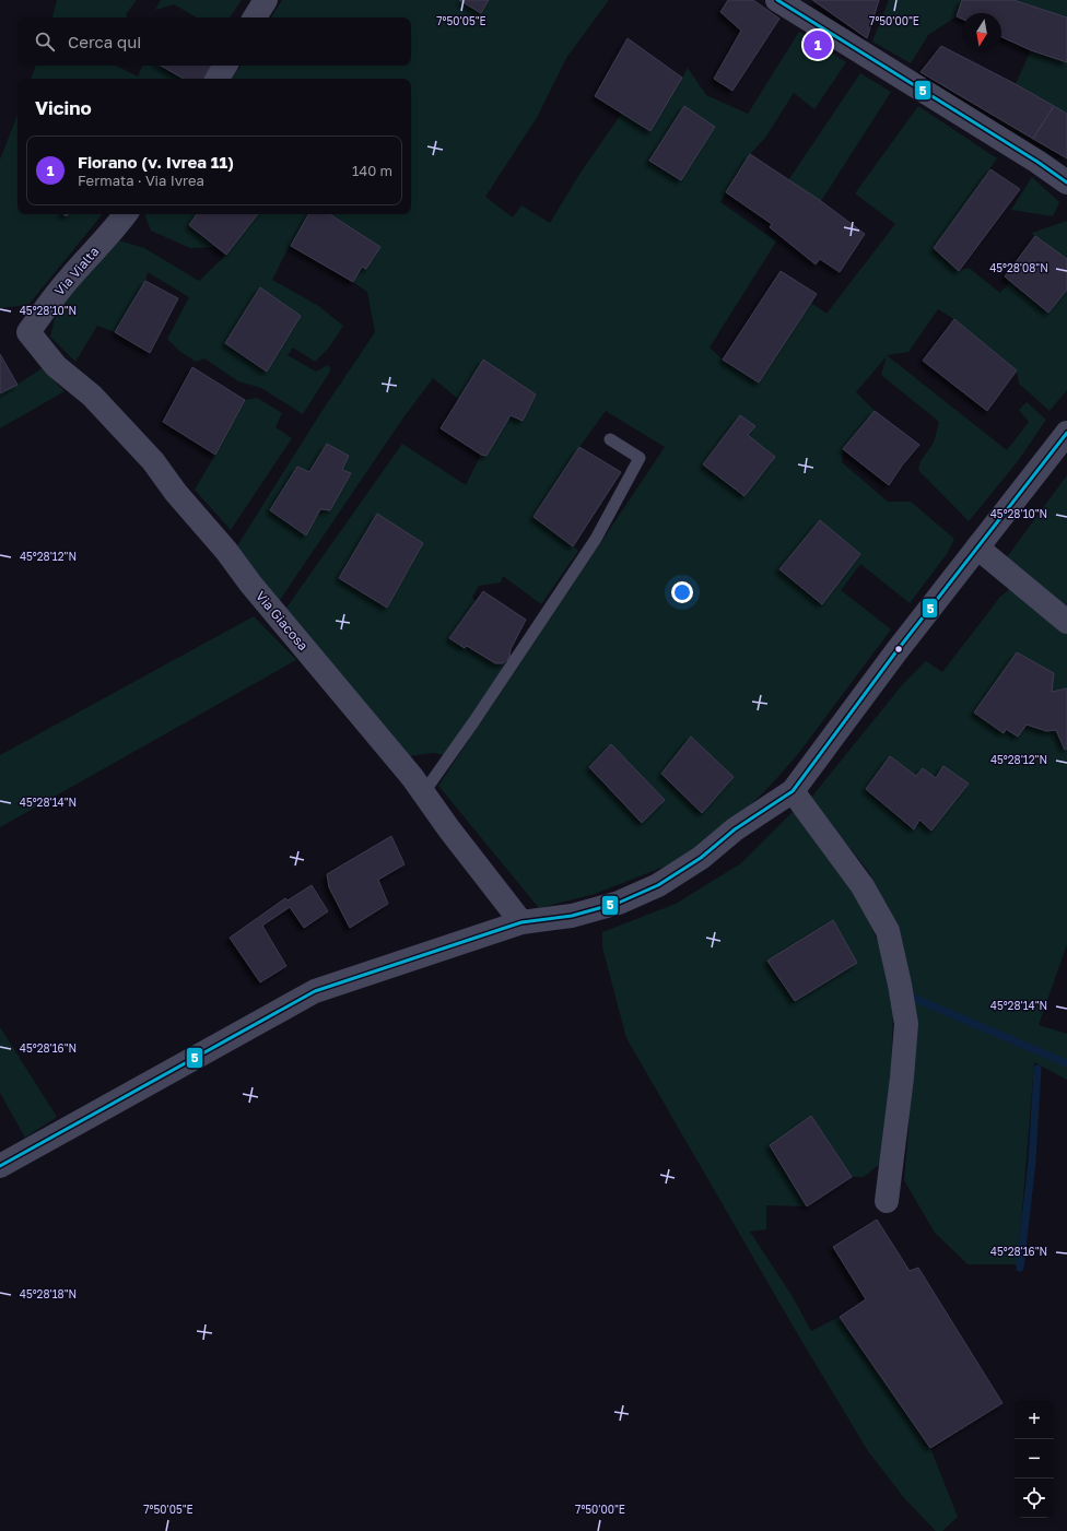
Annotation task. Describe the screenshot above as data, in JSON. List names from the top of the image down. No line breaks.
{"streets":{"street":["Via Vialta","Via Giacosa"]},"crossings":[["Via Vialta","Via Giacosa"]],"lines":["transit line 5"],"north":"bottom","page":{"search":"Cerca qui","pins":"1","heading":"Vicino","list":[{"mark":"1","name":"Fiorano (v. Ivrea 11)","note":"Fermata · Via Ivrea","value":"140 m"}],"map_buttons":["+","−"]},"coordinates":["7°50'05\"E","7°50'00\"E","45°28'08\"N","45°28'10\"N","45°28'12\"N","45°28'14\"N","45°28'16\"N","45°28'18\"N"]}
